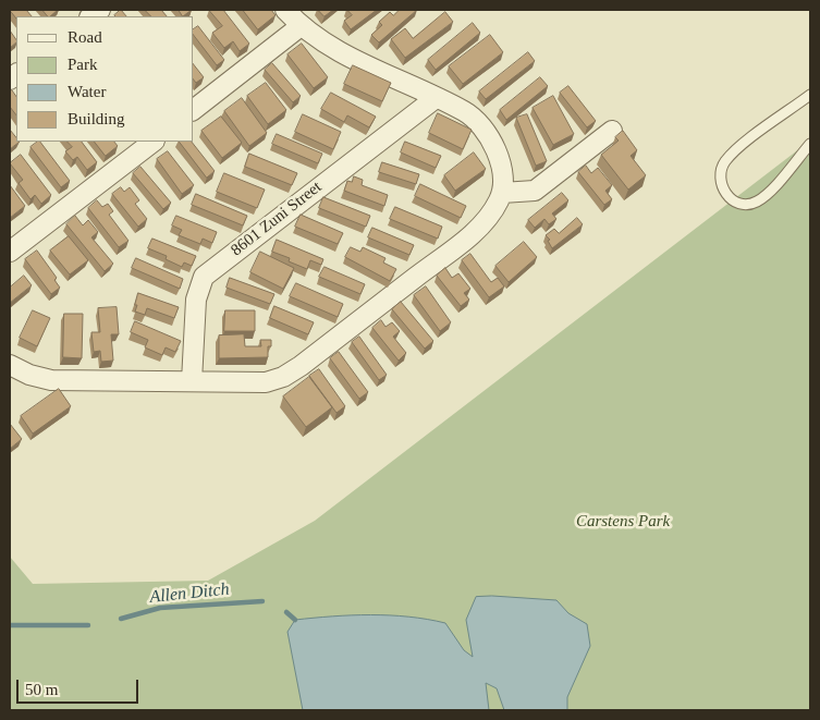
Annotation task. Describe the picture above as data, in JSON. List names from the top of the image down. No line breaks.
{"streets":{"street":["8601 Zuni Street"]},"water":["Allen Ditch"],"parks":["Carstens Park"],"legend":["Road","Park","Water","Building"],"scale_bar":"50 m"}
